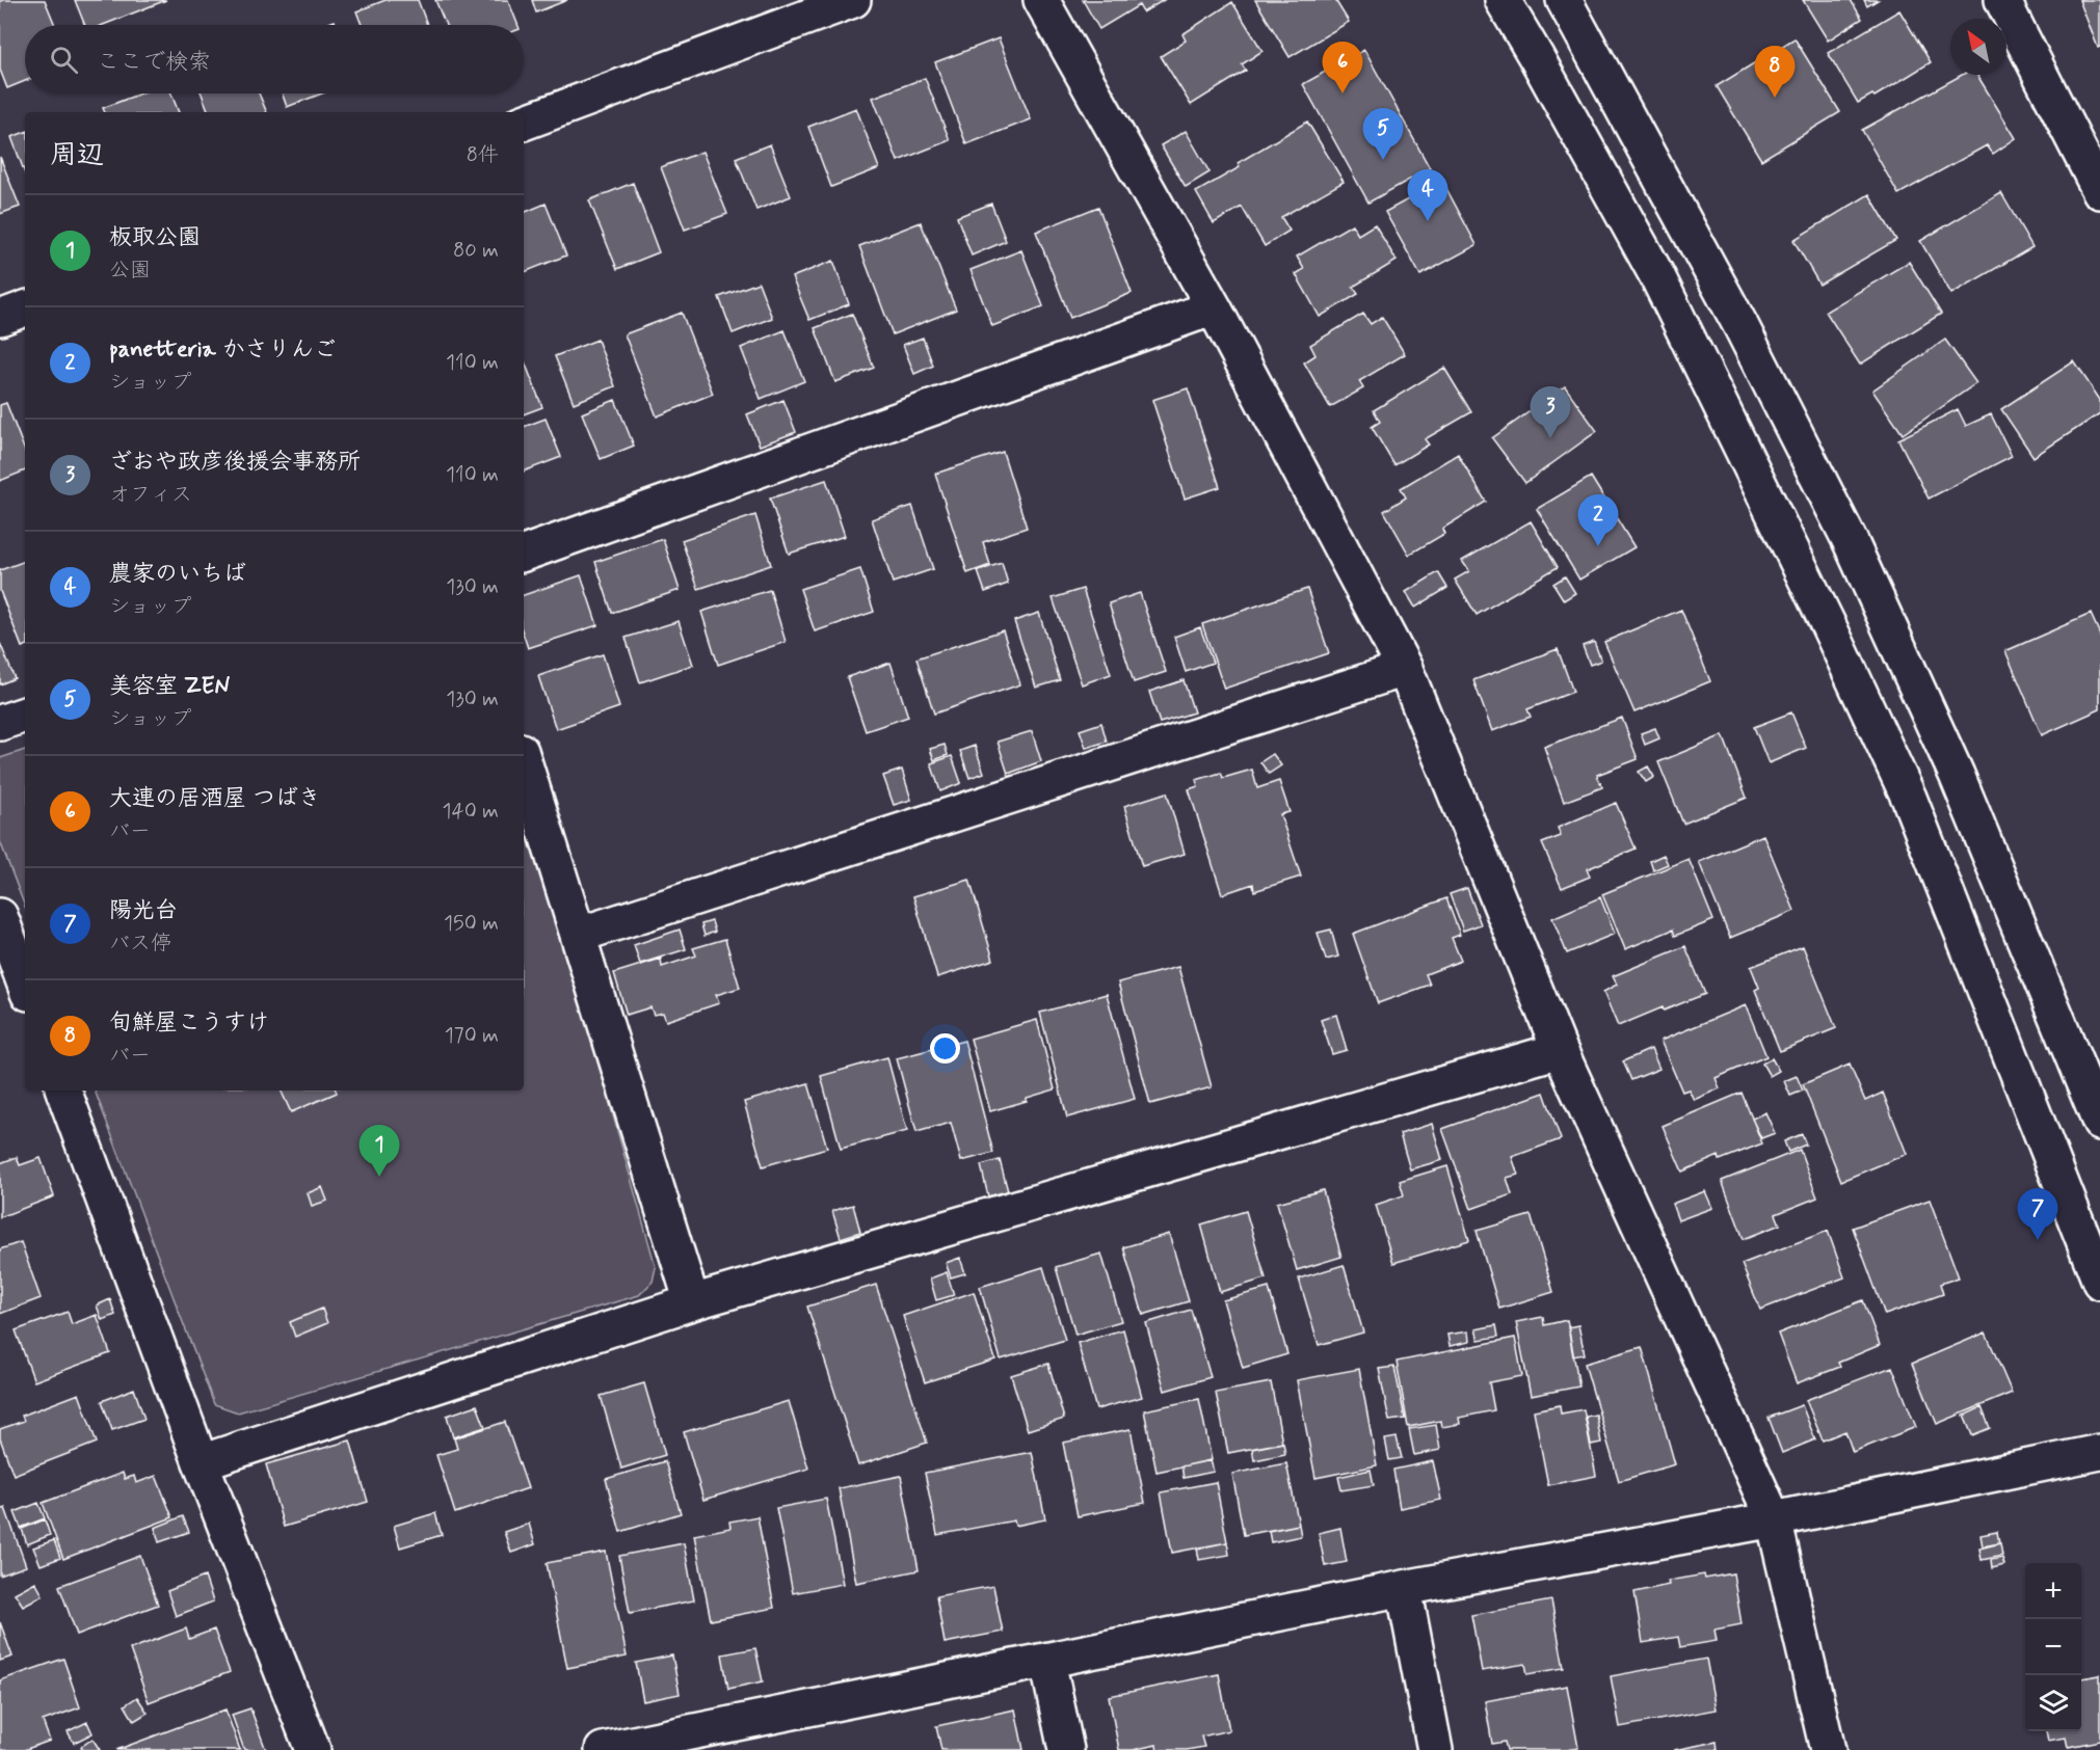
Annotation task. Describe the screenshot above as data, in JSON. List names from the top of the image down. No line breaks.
{"north":"top left","page":{"search":"ここで検索","pins":["6","8","5","4","3","2","1","7"],"heading":["周辺","8件"],"list":[{"mark":"1","name":"板取公園","note":"公園","value":"80 m"},{"mark":"2","name":"panetteria かさりんご","note":"ショップ","value":"110 m"},{"mark":"3","name":"ざおや政彦後援会事務所","note":"オフィス","value":"110 m"},{"mark":"4","name":"農家のいちば","note":"ショップ","value":"130 m"},{"mark":"5","name":"美容室 ZEN","note":"ショップ","value":"130 m"},{"mark":"6","name":"大連の居酒屋 つばき","note":"バー","value":"140 m"},{"mark":"7","name":"陽光台","note":"バス停","value":"150 m"},{"mark":"8","name":"旬鮮屋こうすけ","note":"バー","value":"170 m"}],"map_buttons":["+","−"]}}
